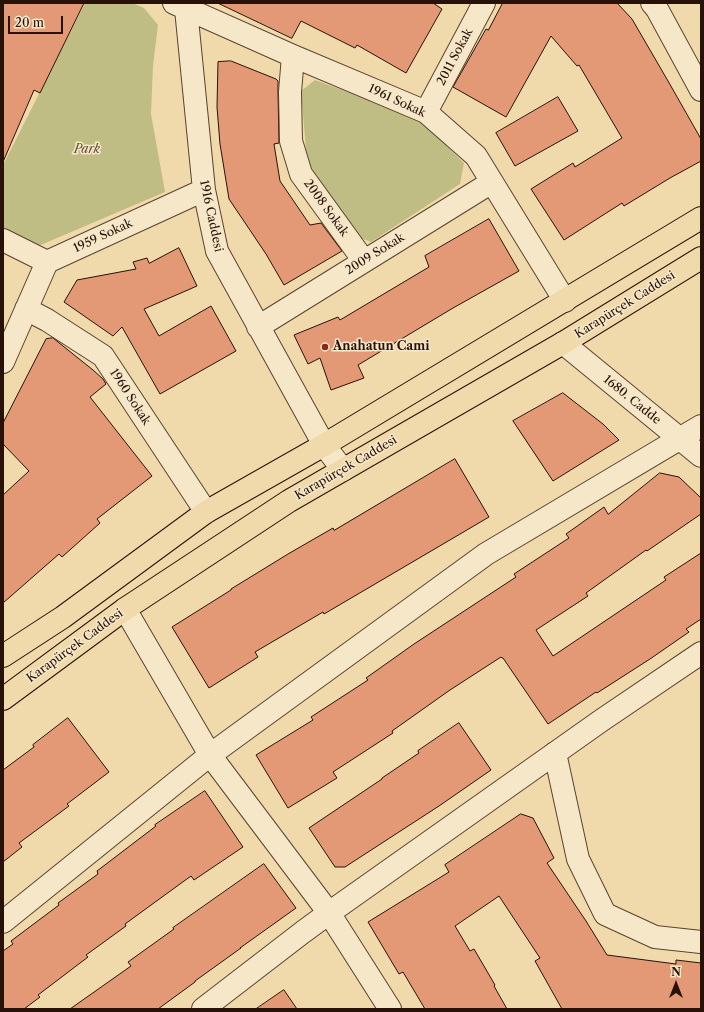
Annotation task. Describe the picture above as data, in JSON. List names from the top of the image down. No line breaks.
{"streets":{"main road":["Karapürçek Caddesi"],"street":["2011 Sokak","1961 Sokak","2008 Sokak","1916 Caddesi","1959 Sokak","2009 Sokak","1960 Sokak","1680. Cadde"]},"crossings":[["2011 Sokak","1961 Sokak"],["1961 Sokak","2008 Sokak"],["1961 Sokak","1916 Caddesi"],["1961 Sokak","2009 Sokak"],["2008 Sokak","2009 Sokak"],["1916 Caddesi","1959 Sokak"],["1916 Caddesi","2009 Sokak"],["1916 Caddesi","Karapürçek Caddesi"],["Karapürçek Caddesi","1680. Cadde"]],"parks":["Park"],"places":["Anahatun Cami"],"scale_bar":"20 m","north":"top"}
